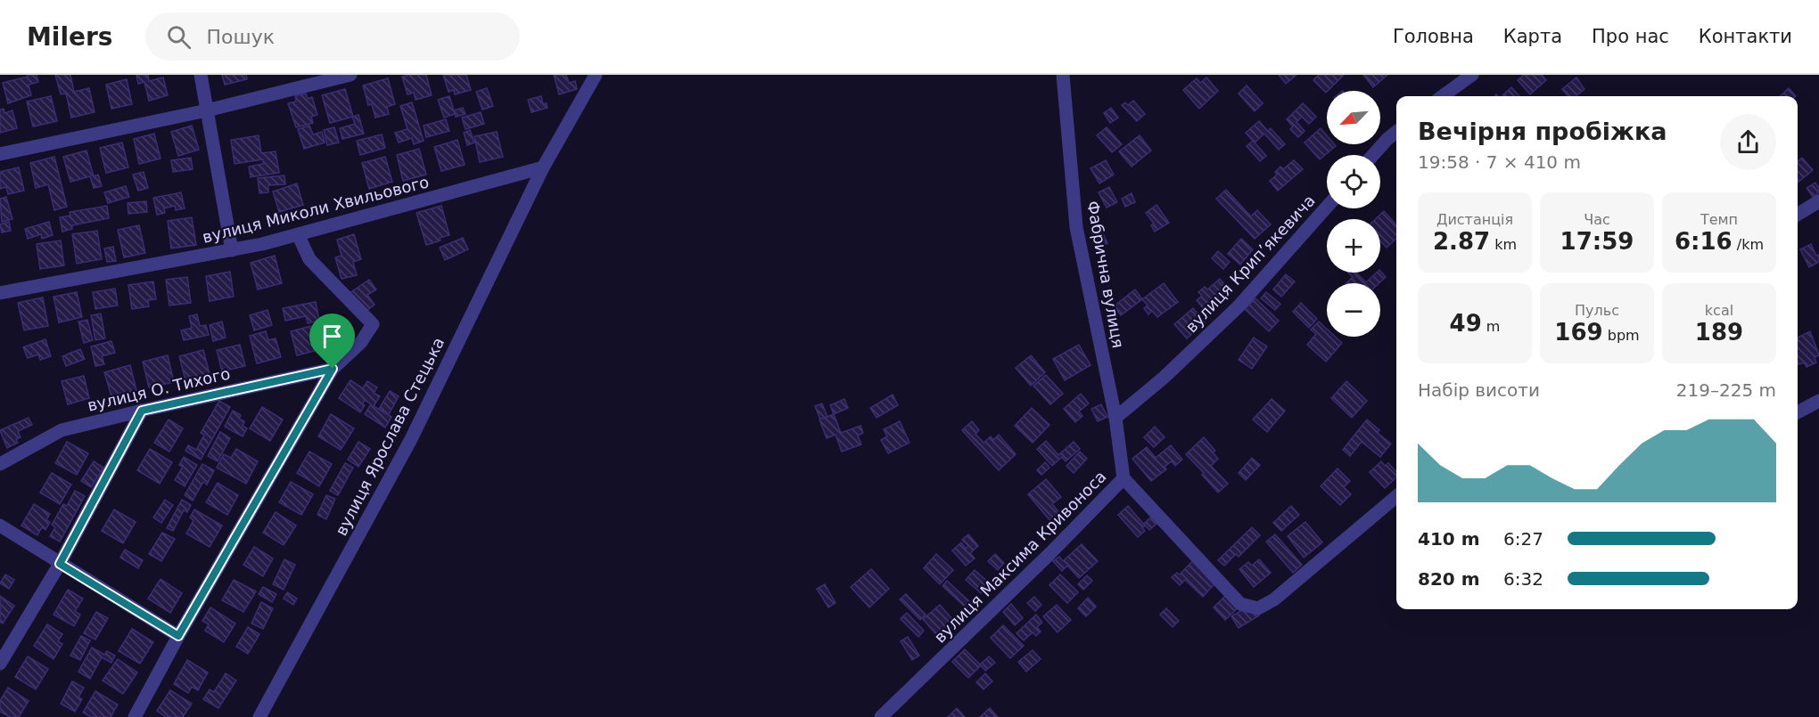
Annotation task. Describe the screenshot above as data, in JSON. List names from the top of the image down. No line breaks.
{"streets":{"street":["вулиця Миколи Хвильового","вулиця Крипʼякевича","Фабрична вулиця","вулиця О. Тихого","вулиця Ярослава Стецька","вулиця Максима Кривоноса"]},"crossings":[["вулиця Миколи Хвильового","вулиця Ярослава Стецька"],["вулиця Крипʼякевича","Фабрична вулиця"],["Фабрична вулиця","вулиця Максима Кривоноса"]],"north":"bottom left","page":{"header":"Milers","search":"Пошук","nav":["Головна","Карта","Про нас","Контакти"],"map_buttons":["+","−"],"heading":["Вечірня пробіжка","19:58 · 7 × 410 m"],"stats":[["Дистанція","2.87 km"],["Час","17:59"],["Темп","6:16 /km"],["49 m"],["Пульс","169 bpm"],["kcal","189"]],"chart":["Набір висоти","219–225 m"],"list":[{"name":"410 m","note":"6:27"},{"name":"820 m","note":"6:32"}]}}
